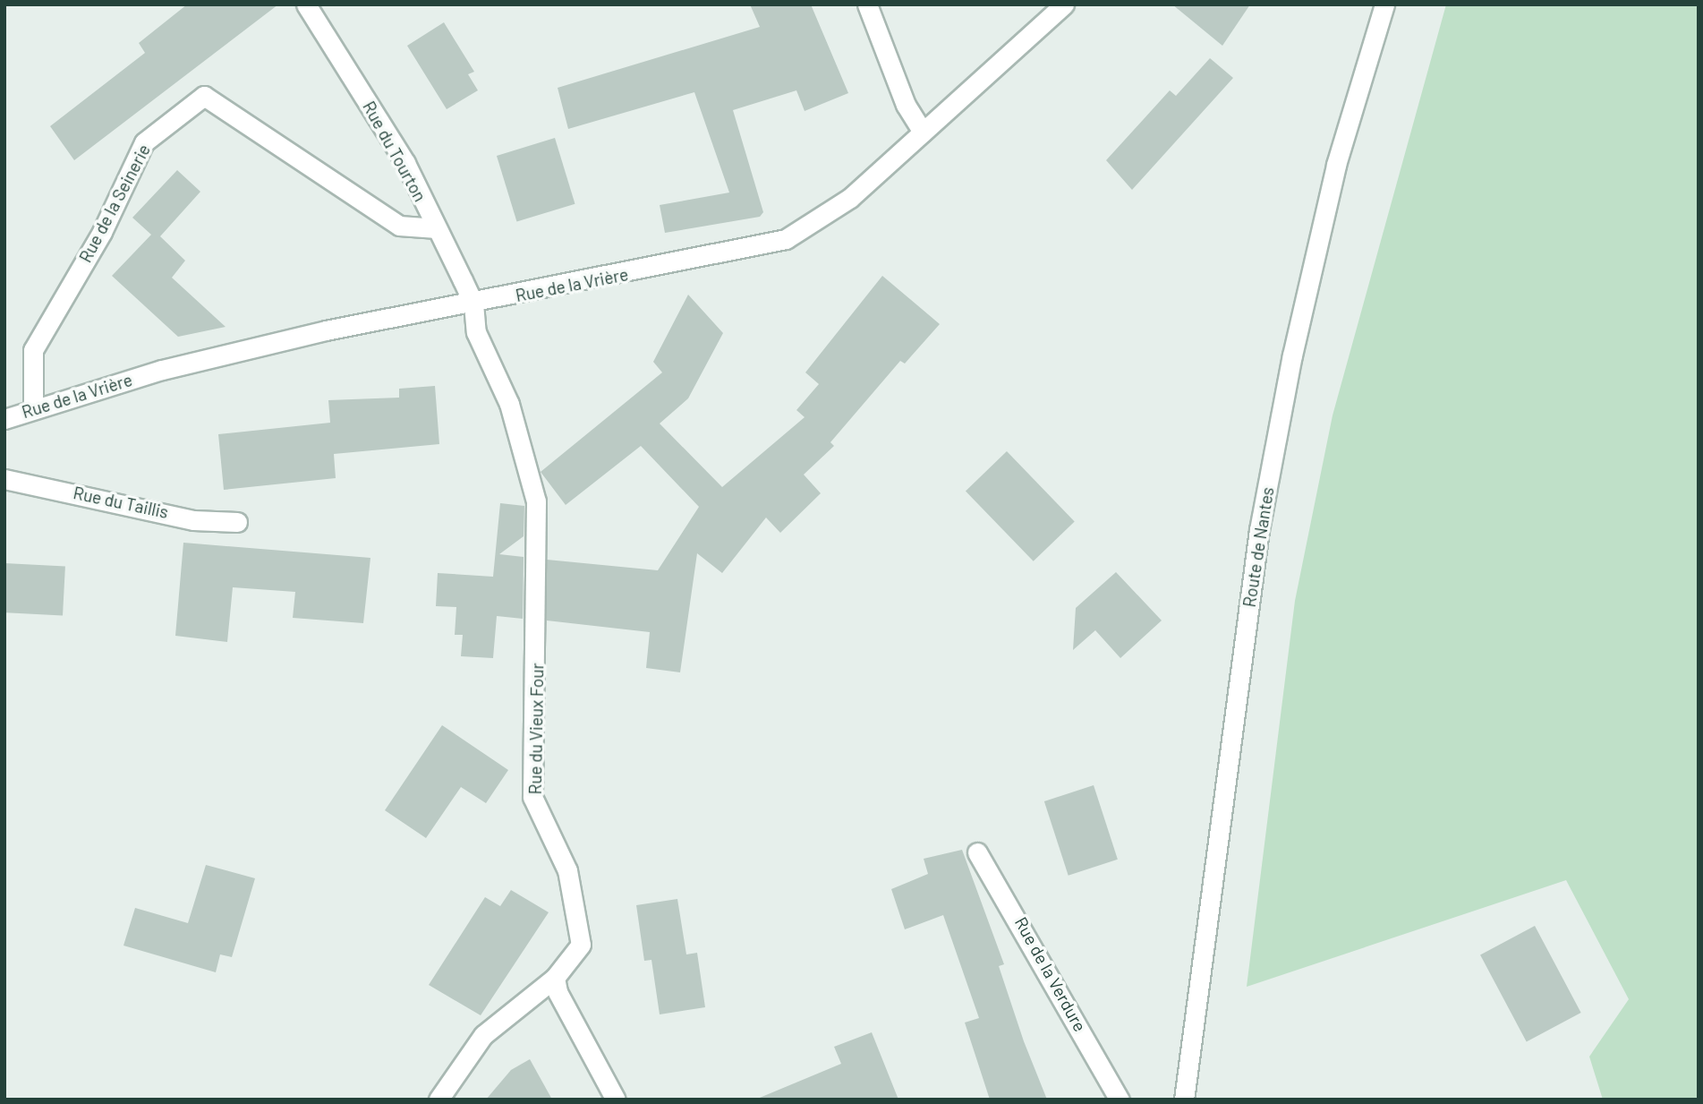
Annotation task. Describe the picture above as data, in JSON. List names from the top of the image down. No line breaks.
{"streets":{"street":["Rue du Tourton","Rue de la Seinerie","Rue de la Vrière","Rue du Taillis","Route de Nantes","Rue du Vieux Four","Rue de la Verdure"]},"crossings":[["Rue du Tourton","Rue de la Seinerie"],["Rue du Tourton","Rue de la Vrière"],["Rue du Tourton","Rue du Vieux Four"],["Rue de la Seinerie","Rue de la Vrière"],["Rue de la Vrière","Rue du Vieux Four"]]}
